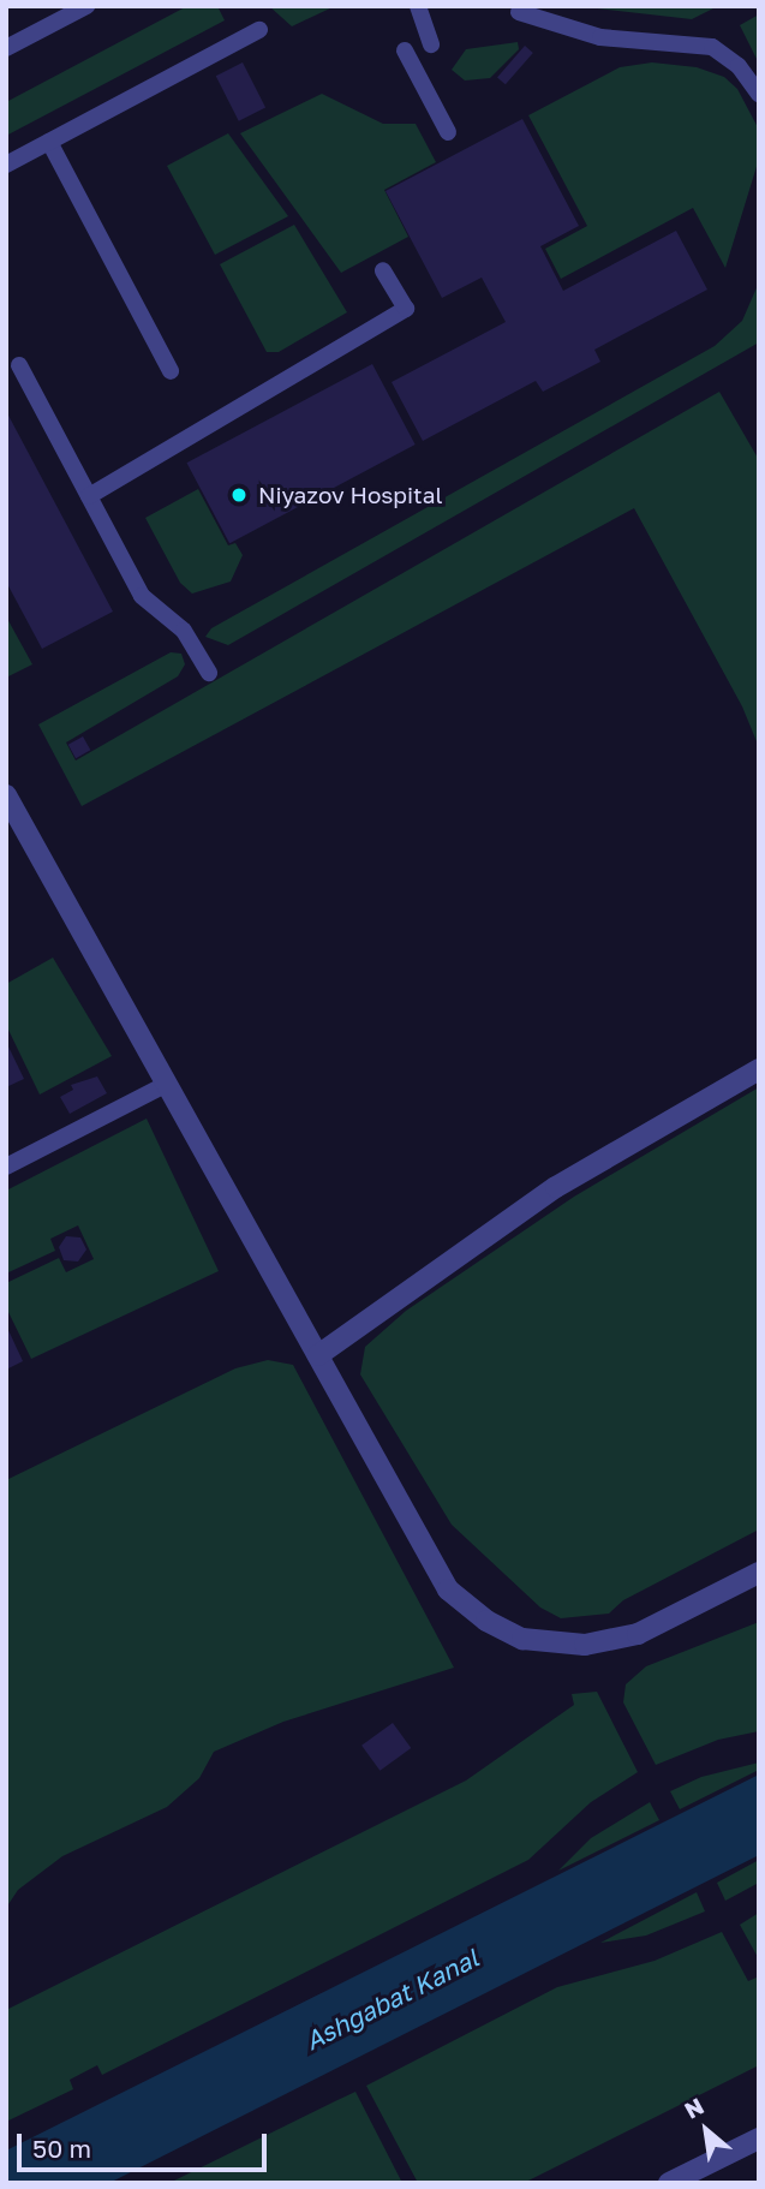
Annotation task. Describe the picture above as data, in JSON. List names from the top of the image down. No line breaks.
{"water":["Ashgabat Kanal"],"places":["Niyazov Hospital"],"scale_bar":"50 m","north":"top left"}
